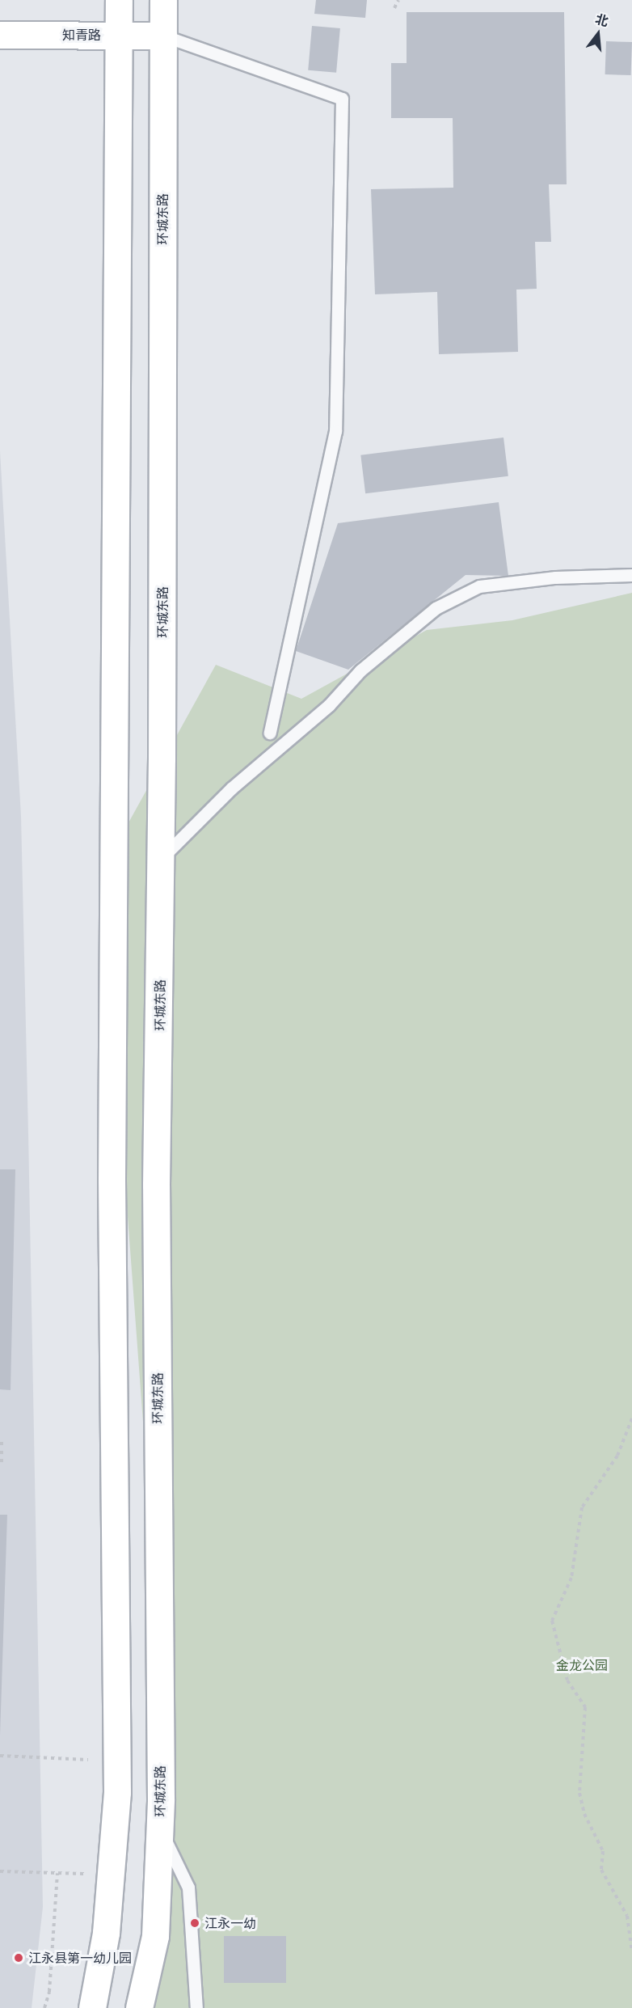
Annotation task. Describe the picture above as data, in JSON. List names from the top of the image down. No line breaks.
{"streets":{"main road":["知青路","环城东路"]},"crossings":[["知青路","环城东路"]],"parks":["金龙公园"],"places":["江永一幼","江永县第一幼儿园"],"north":"top"}
